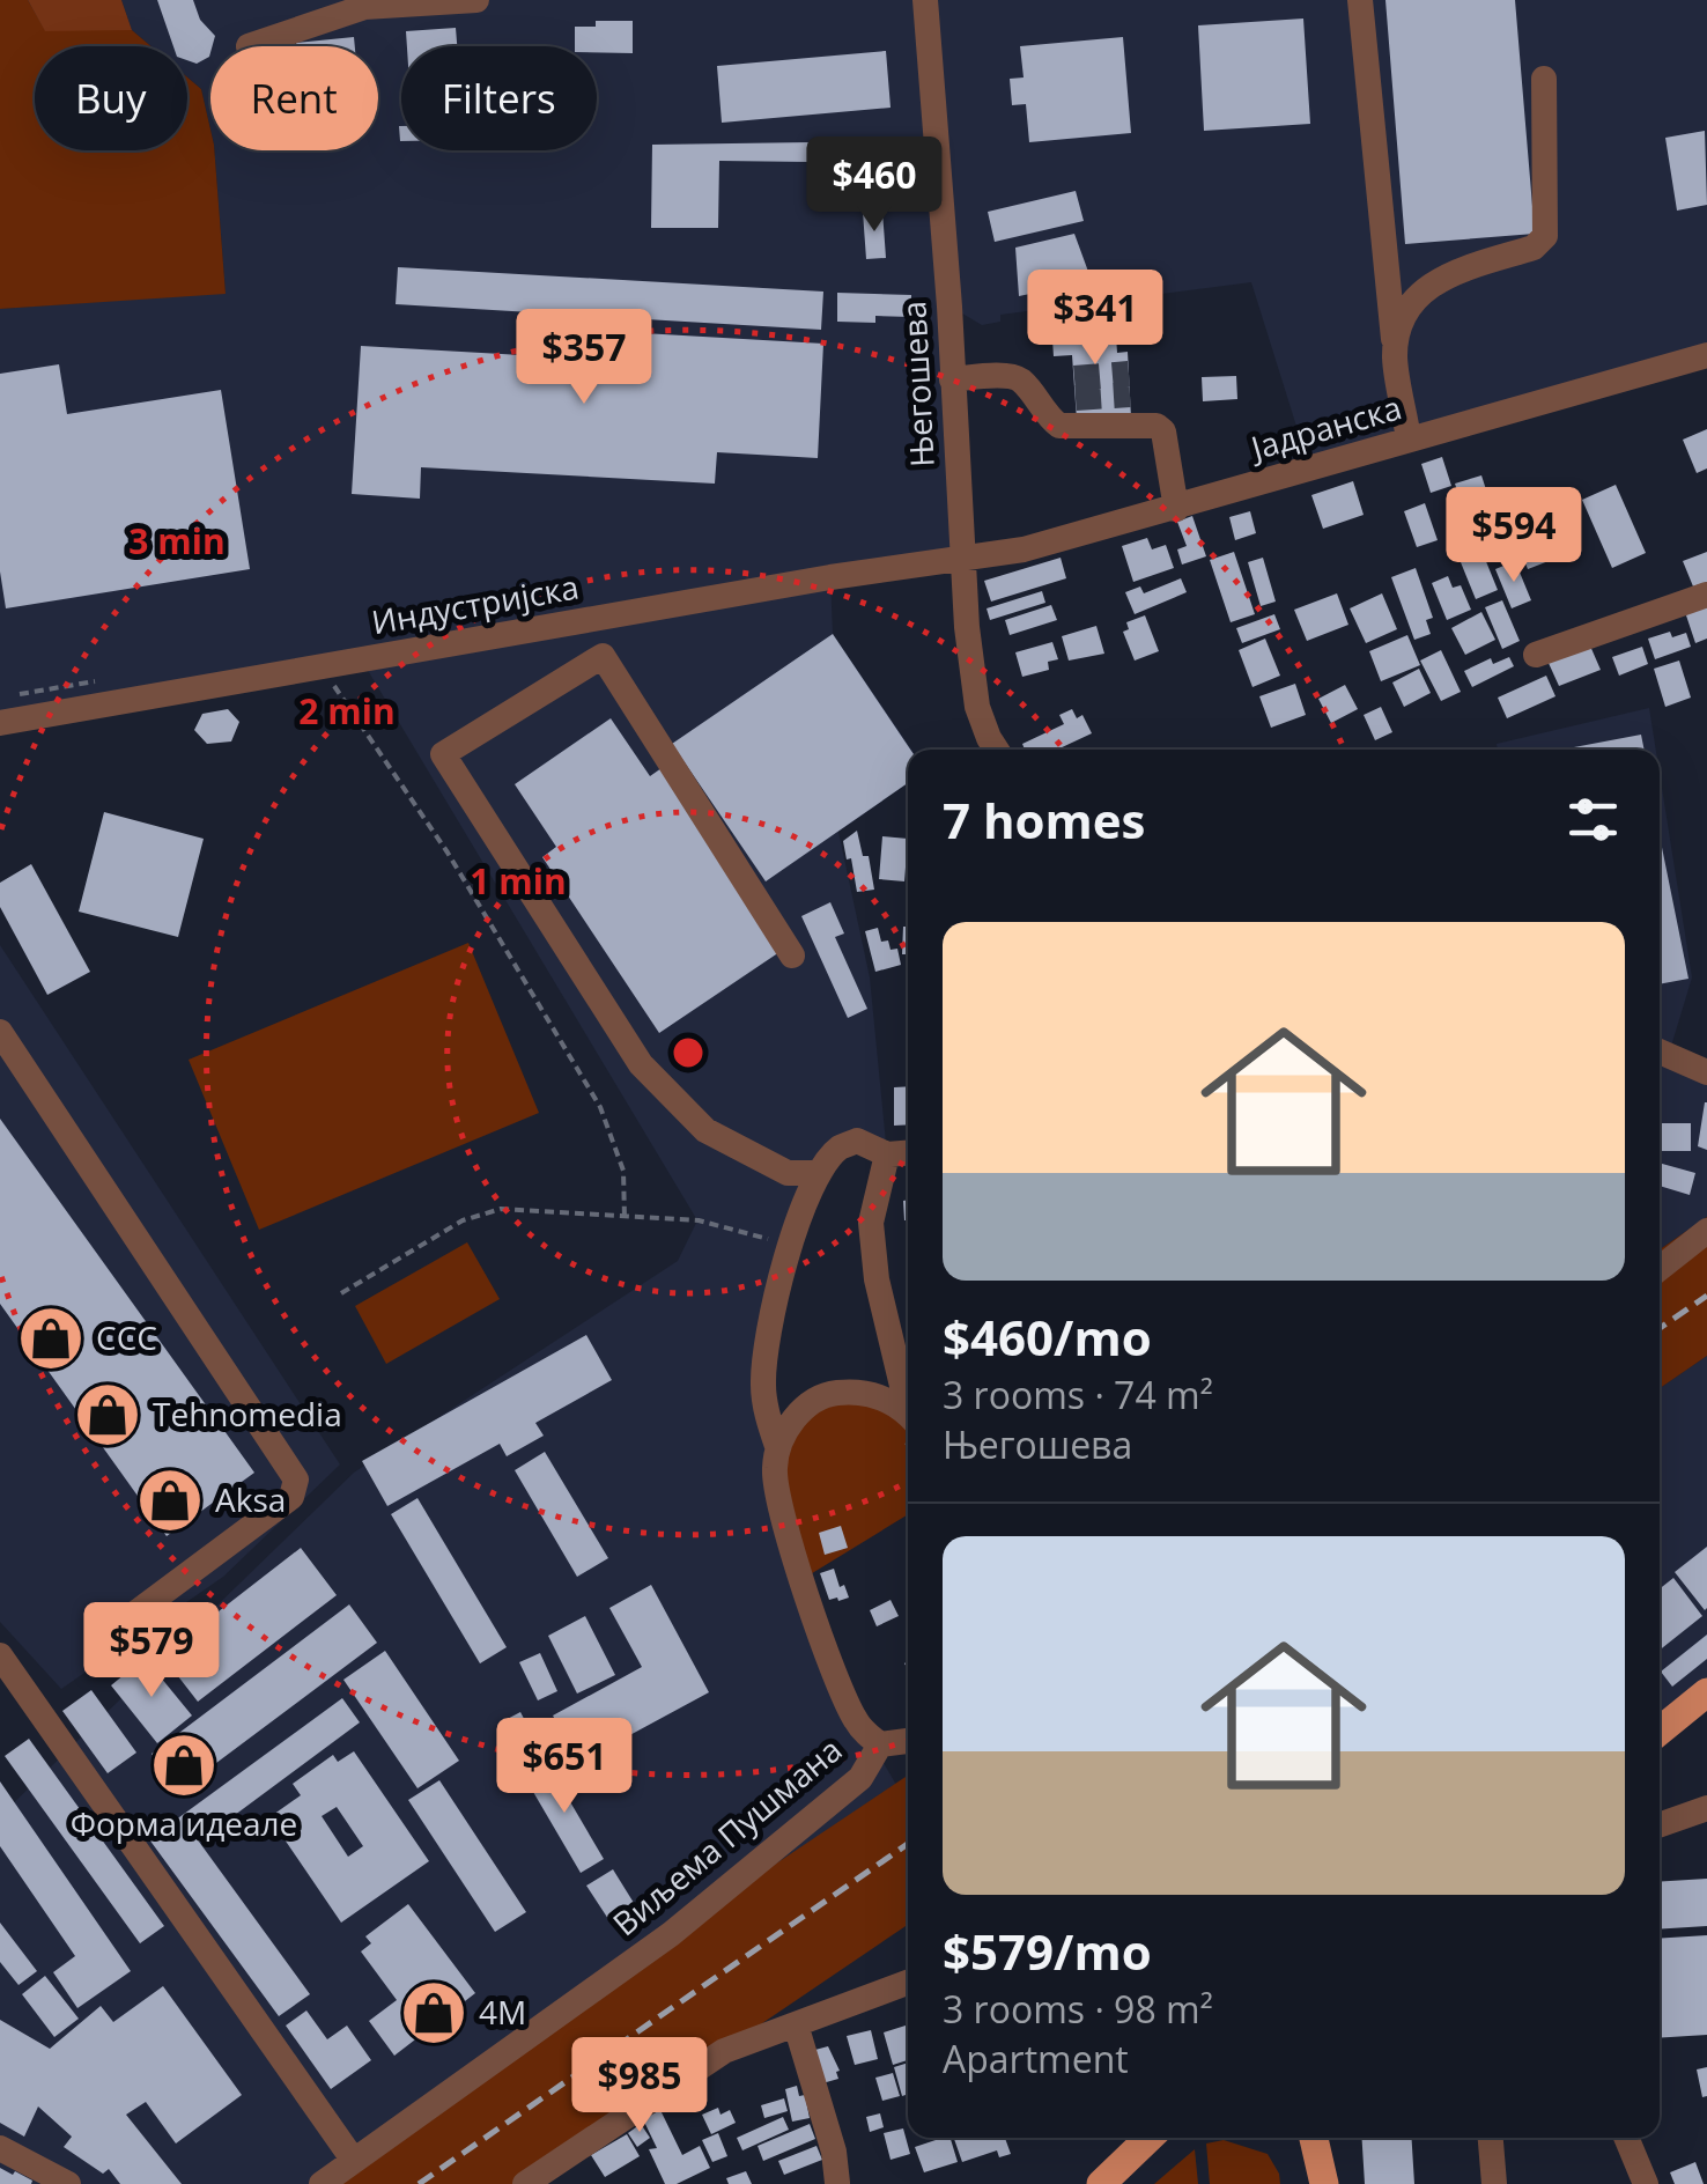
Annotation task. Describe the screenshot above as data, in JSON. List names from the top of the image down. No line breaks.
{"streets":{"street":["Његошева","Јадранска","Индустријска","Виљема Пушмана"]},"crossings":[["Његошева","Јадранска"],["Његошева","Индустријска"],["Јадранска","Индустријска"]],"places":{"shop":["CCC","Tehnomedia","Aksa","Форма идеале","4M"]},"page":{"chip":["Buy","Rent","Filters"],"price":["$460","$341","$357","$594","$579","$651","$985"],"heading":"7 homes","list":[{"name":"$460/mo","note":"3 rooms · 74 m² · Његошева"},{"name":"$579/mo","note":"3 rooms · 98 m² · Apartment"}]},"rings":["3 min","2 min","1 min"]}
